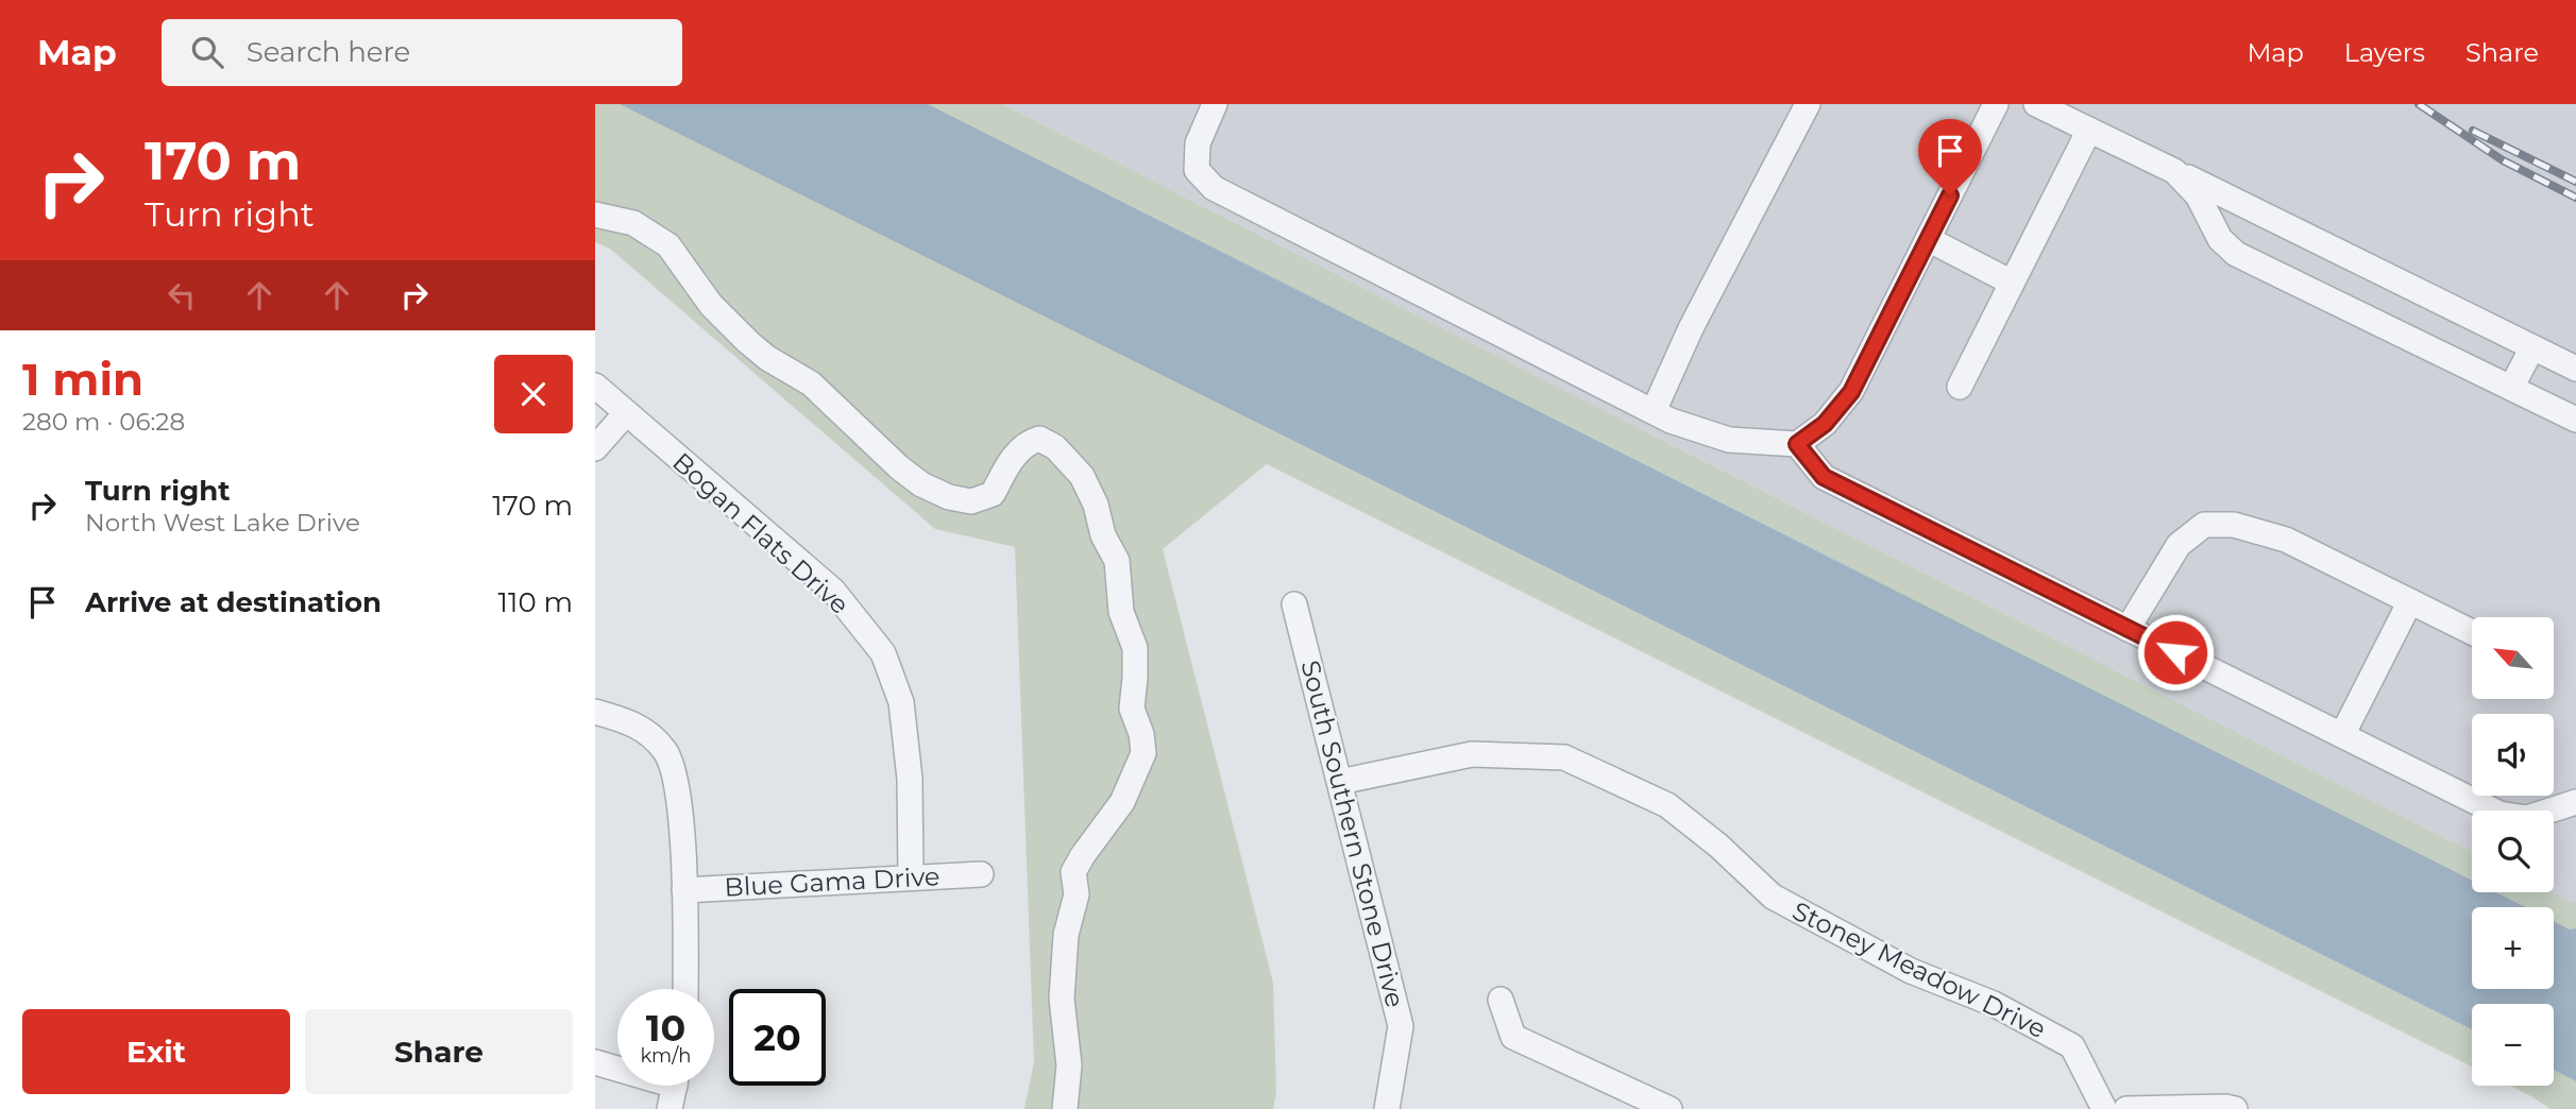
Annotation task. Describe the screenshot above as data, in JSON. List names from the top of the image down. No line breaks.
{"streets":{"street":["Bogan Flats Drive","South Southern Stone Drive","Blue Gama Drive","Stoney Meadow Drive"]},"crossings":[["Bogan Flats Drive","Blue Gama Drive"],["South Southern Stone Drive","Stoney Meadow Drive"]],"north":"top left","page":{"header":"Map","search":"Search here","nav":["Map","Layers","Share"],"turn":["170 m","Turn right"],"heading":["1 min","280 m · 06:28"],"list":[{"name":"Turn right","note":"North West Lake Drive","value":"170 m"},{"name":"Arrive at destination","value":"110 m"}],"map_buttons":["+","−"],"speed":"10 km/h","limit":"20","buttons":["Exit","Share"]}}
